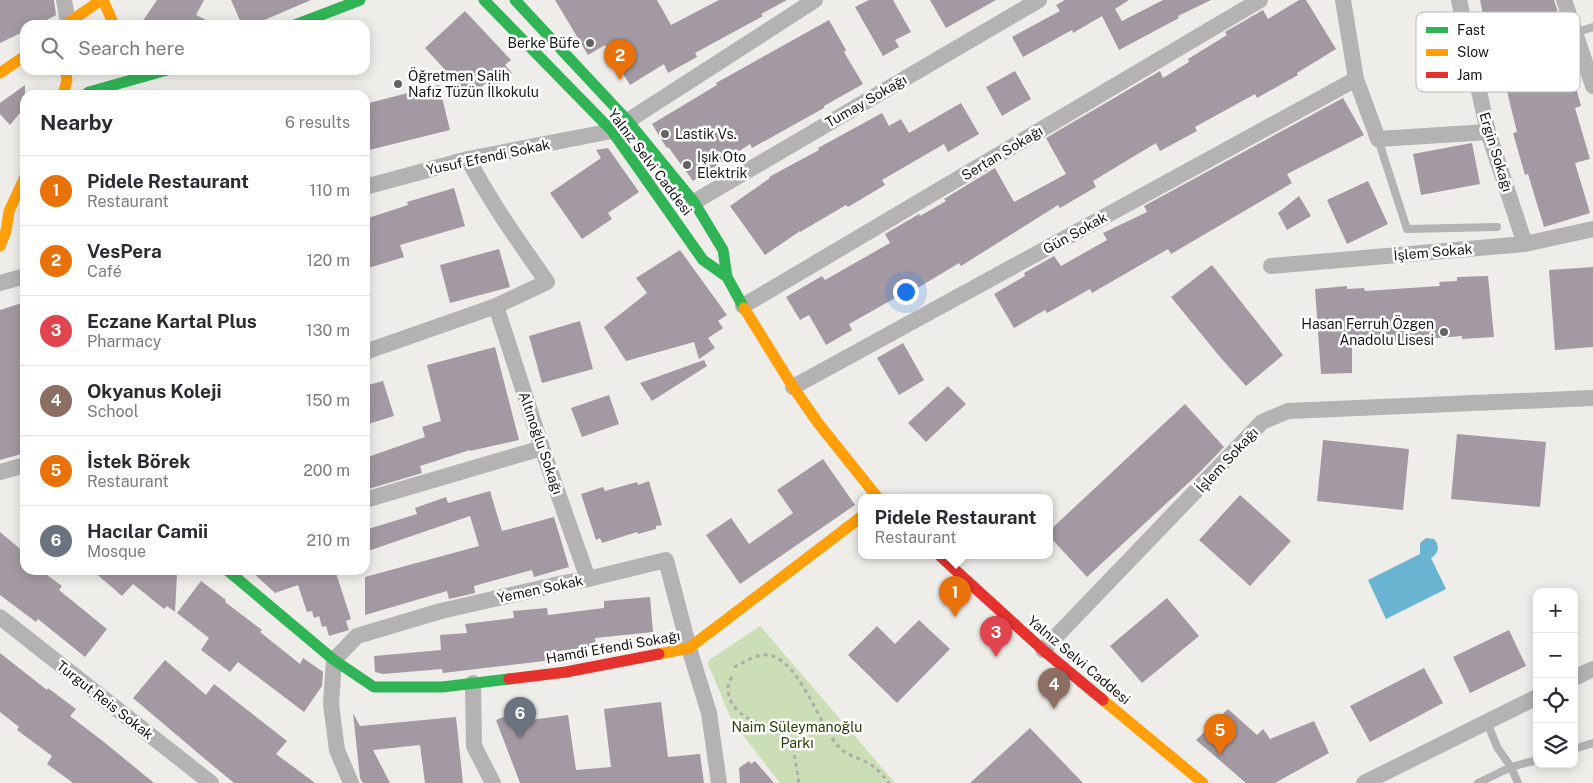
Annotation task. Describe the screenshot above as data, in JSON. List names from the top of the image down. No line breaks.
{"streets":{"street":["Tumay Sokağı","Ergin Sokağı","Sertan Sokağı","Yusuf Efendi Sokak","Yalnız Selvi Caddesi","Gün Sokak","İşlem Sokak","Altınoğlu Sokağı","İşlem Sokağı","Yemen Sokak","Hamdi Efendi Sokağı","Turgut Reis Sokak"]},"crossings":[["Tumay Sokağı","Yalnız Selvi Caddesi"],["Ergin Sokağı","İşlem Sokak"],["Sertan Sokağı","Yalnız Selvi Caddesi"],["Yusuf Efendi Sokak","Yalnız Selvi Caddesi"],["Yalnız Selvi Caddesi","Gün Sokak"],["Yalnız Selvi Caddesi","İşlem Sokağı"],["Altınoğlu Sokağı","Yemen Sokak"],["Yemen Sokak","Hamdi Efendi Sokağı"]],"parks":["Naim Süleymanoğlu Parkı"],"places":["Berke Büfe","Öğretmen Salih Nafız Tüzün İlkokulu","Lastik Vs.","Işık Oto Elektrik","Hasan Ferruh Özgen Anadolu Lisesi"],"legend":["Fast","Slow","Jam"],"page":{"search":"Search here","pins":["2","1","3","4","6","5"],"heading":["Nearby","6 results"],"list":[{"mark":"1","name":"Pidele Restaurant","note":"Restaurant","value":"110 m"},{"mark":"2","name":"VesPera","note":"Café","value":"120 m"},{"mark":"3","name":"Eczane Kartal Plus","note":"Pharmacy","value":"130 m"},{"mark":"4","name":"Okyanus Koleji","note":"School","value":"150 m"},{"mark":"5","name":"İstek Börek","note":"Restaurant","value":"200 m"},{"mark":"6","name":"Hacılar Camii","note":"Mosque","value":"210 m"}],"popup":["Pidele Restaurant","Restaurant"],"map_buttons":["+","−"]}}
